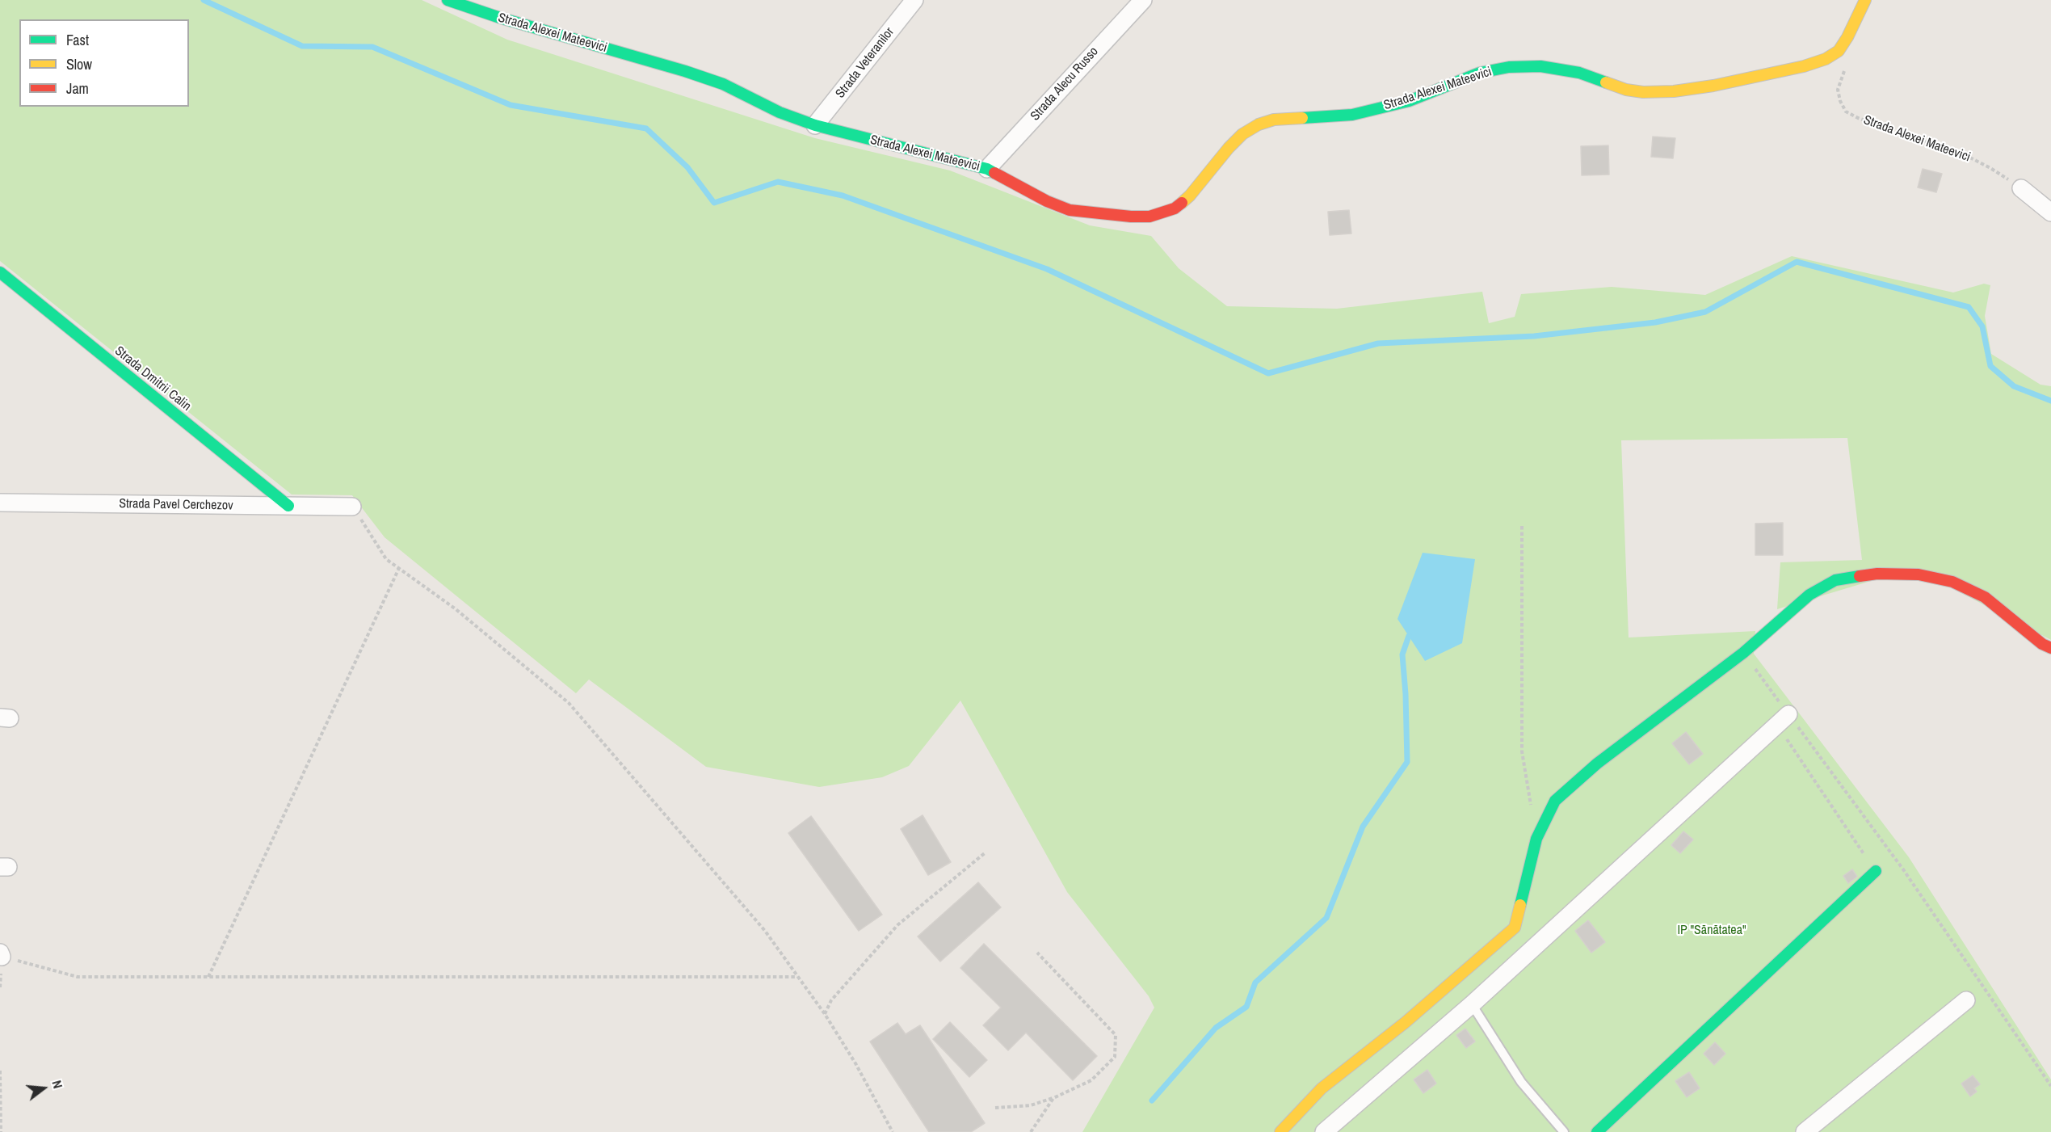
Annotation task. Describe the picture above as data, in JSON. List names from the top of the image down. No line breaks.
{"streets":{"street":["Strada Alexei Mateevici","Strada Veteranilor","Strada Alecu Russo","Strada Dmitrii Calin","Strada Pavel Cerchezov"]},"crossings":[["Strada Alexei Mateevici","Strada Veteranilor"],["Strada Alexei Mateevici","Strada Alecu Russo"],["Strada Dmitrii Calin","Strada Pavel Cerchezov"]],"parks":["IP \"Sănătatea\""],"legend":["Fast","Slow","Jam"],"north":"right"}
